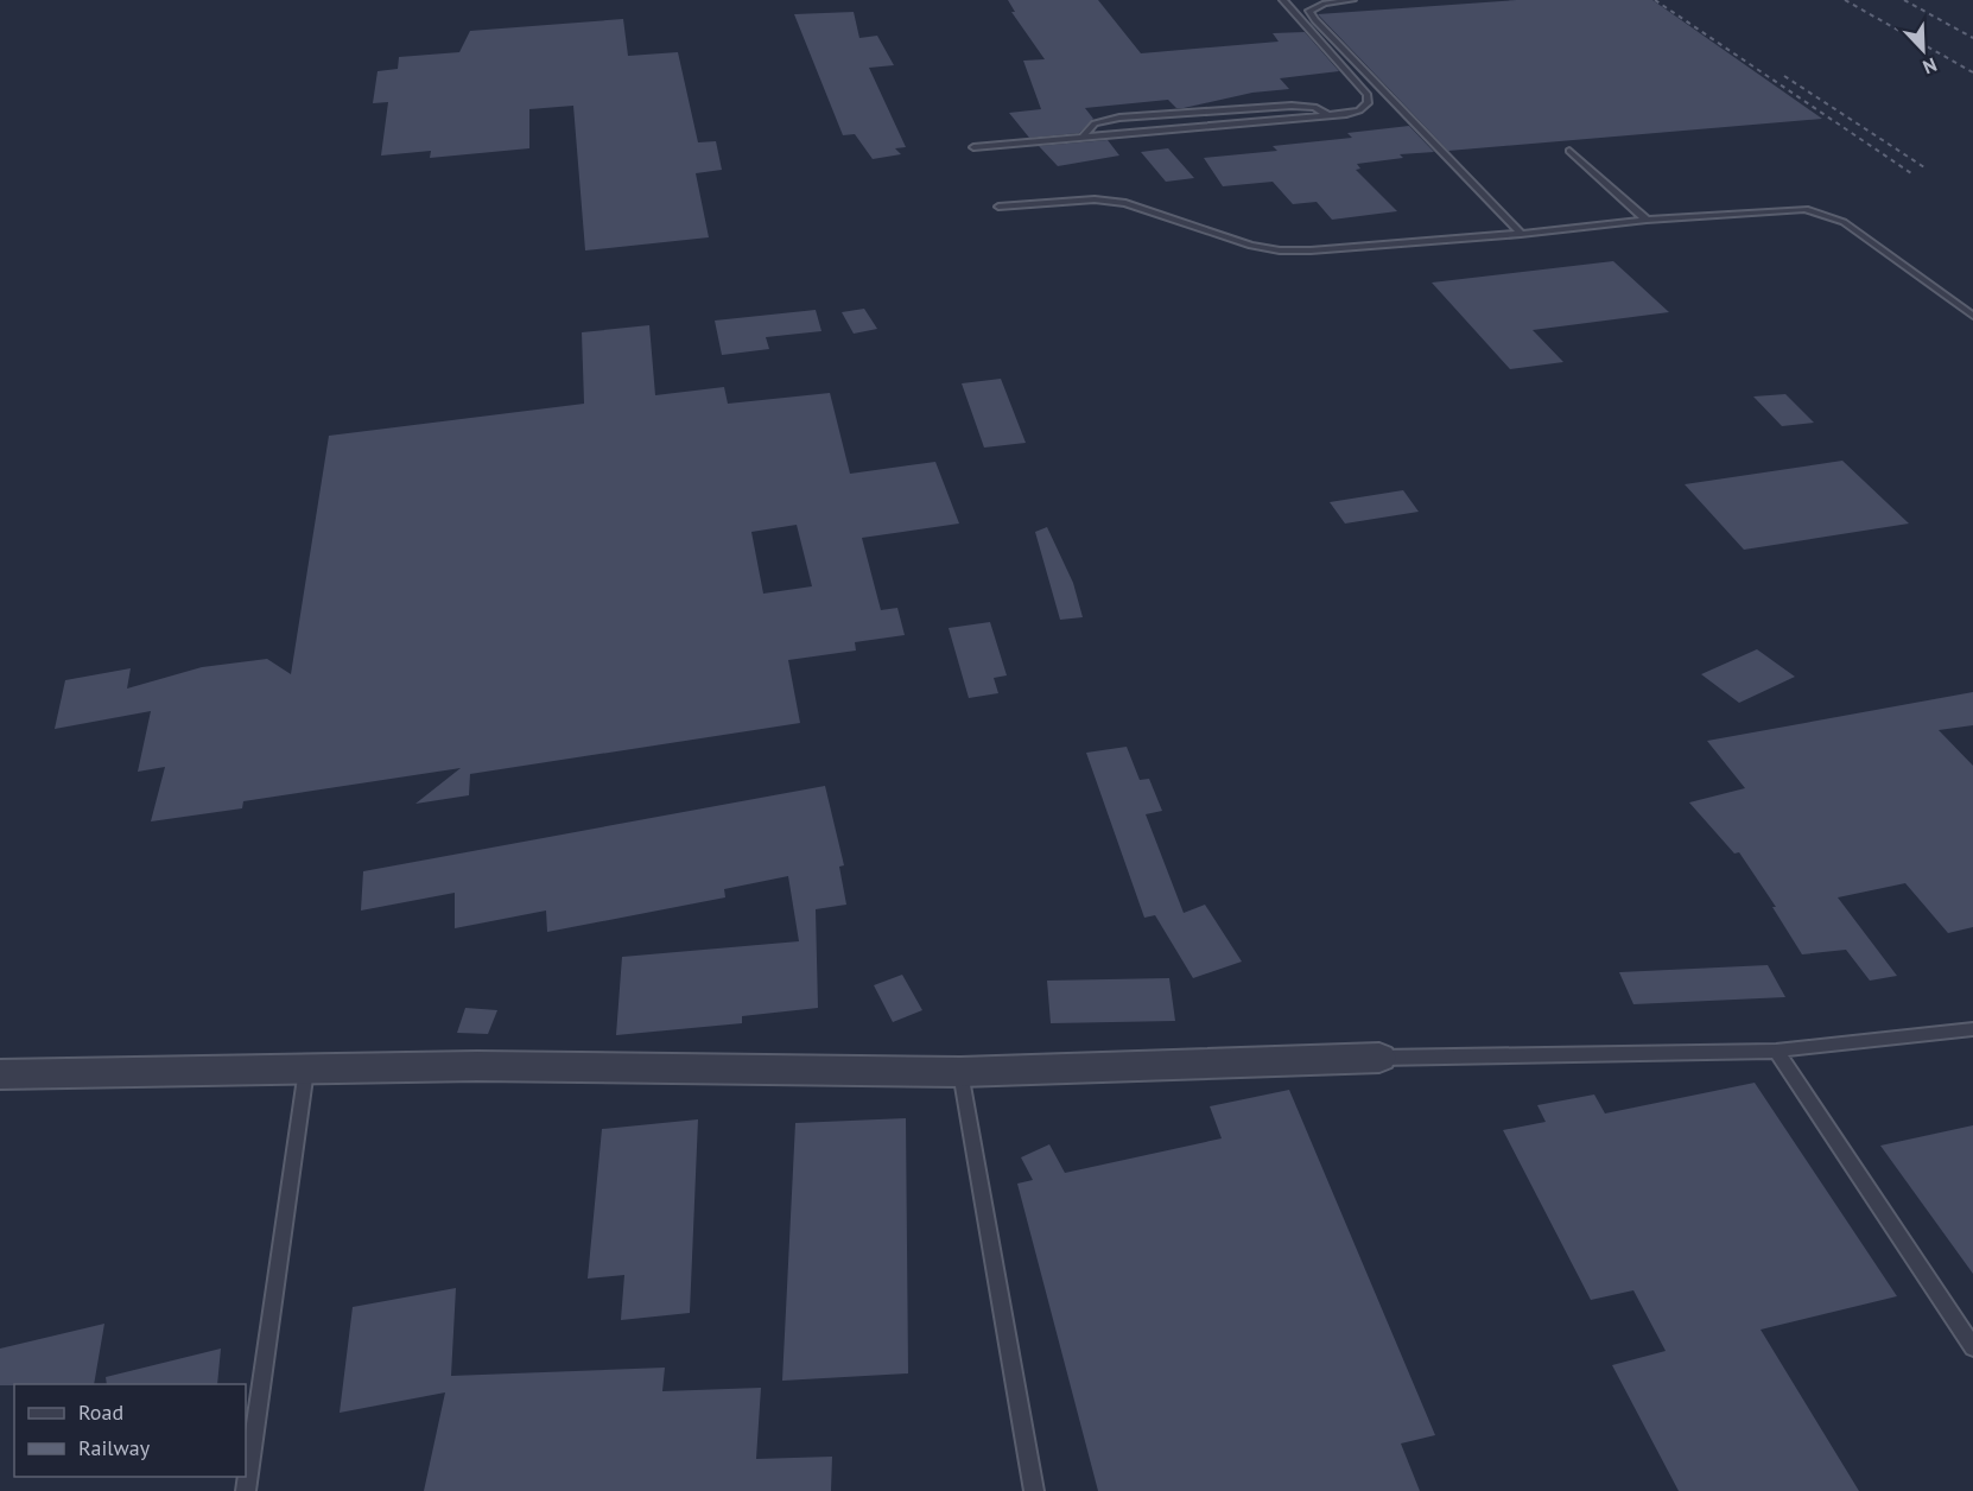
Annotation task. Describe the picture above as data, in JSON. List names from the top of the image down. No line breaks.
{"legend":["Road","Railway"],"north":"bottom right"}
